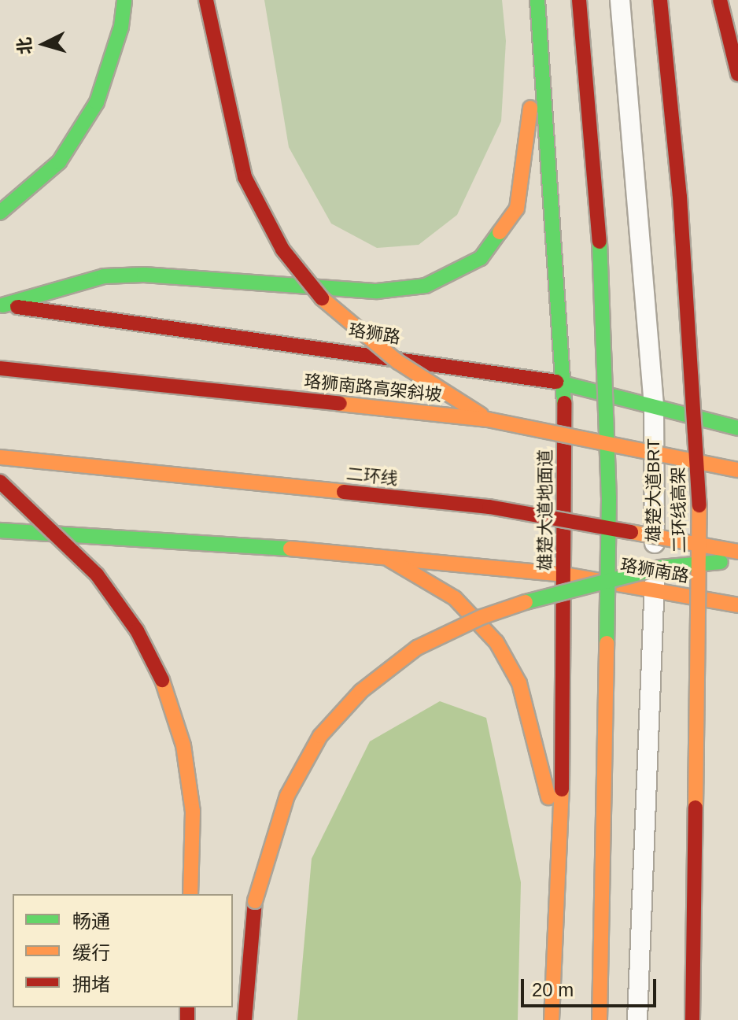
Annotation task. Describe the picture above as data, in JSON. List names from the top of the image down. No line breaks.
{"streets":{"main road":["珞狮路","珞狮南路高架斜坡","二环线","雄楚大道地面道","二环线高架","珞狮南路"],"lane":["雄楚大道BRT"]},"crossings":[["珞狮路","雄楚大道BRT"],["珞狮路","雄楚大道地面道"],["雄楚大道BRT","珞狮南路"],["雄楚大道地面道","珞狮南路"]],"legend":["畅通","缓行","拥堵"],"scale_bar":"20 m","north":"left"}
